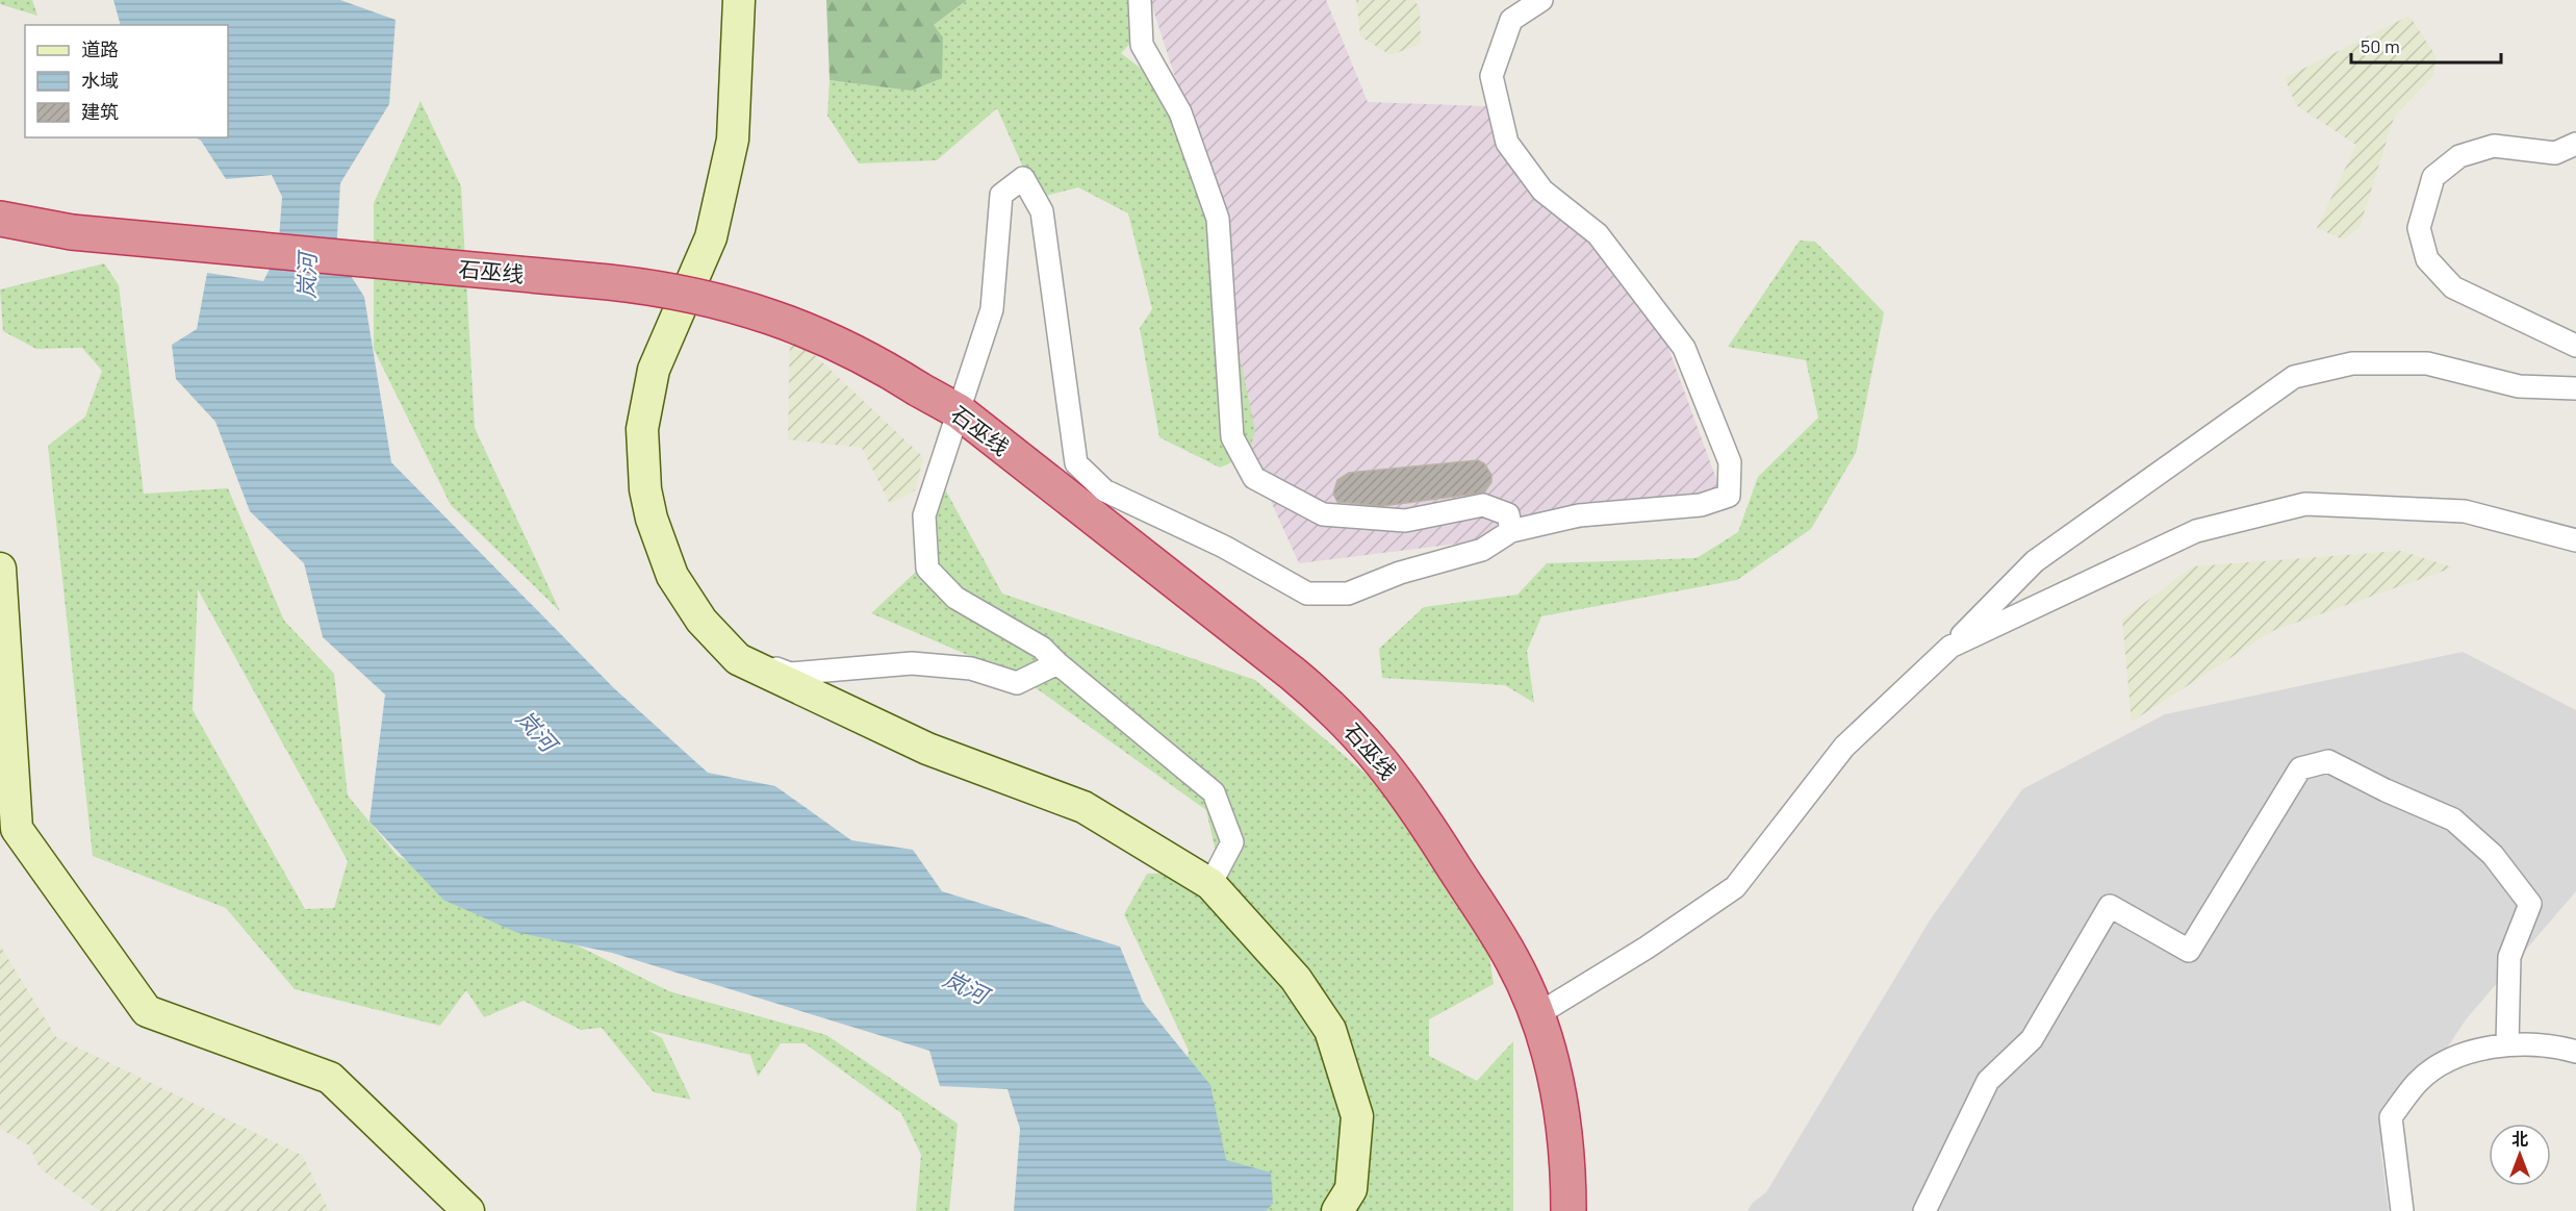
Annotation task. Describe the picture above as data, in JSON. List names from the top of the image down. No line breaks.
{"streets":{"highway":["石巫线"]},"water":["岚河"],"legend":["道路","水域","建筑"],"scale_bar":"50 m","north":"top"}
